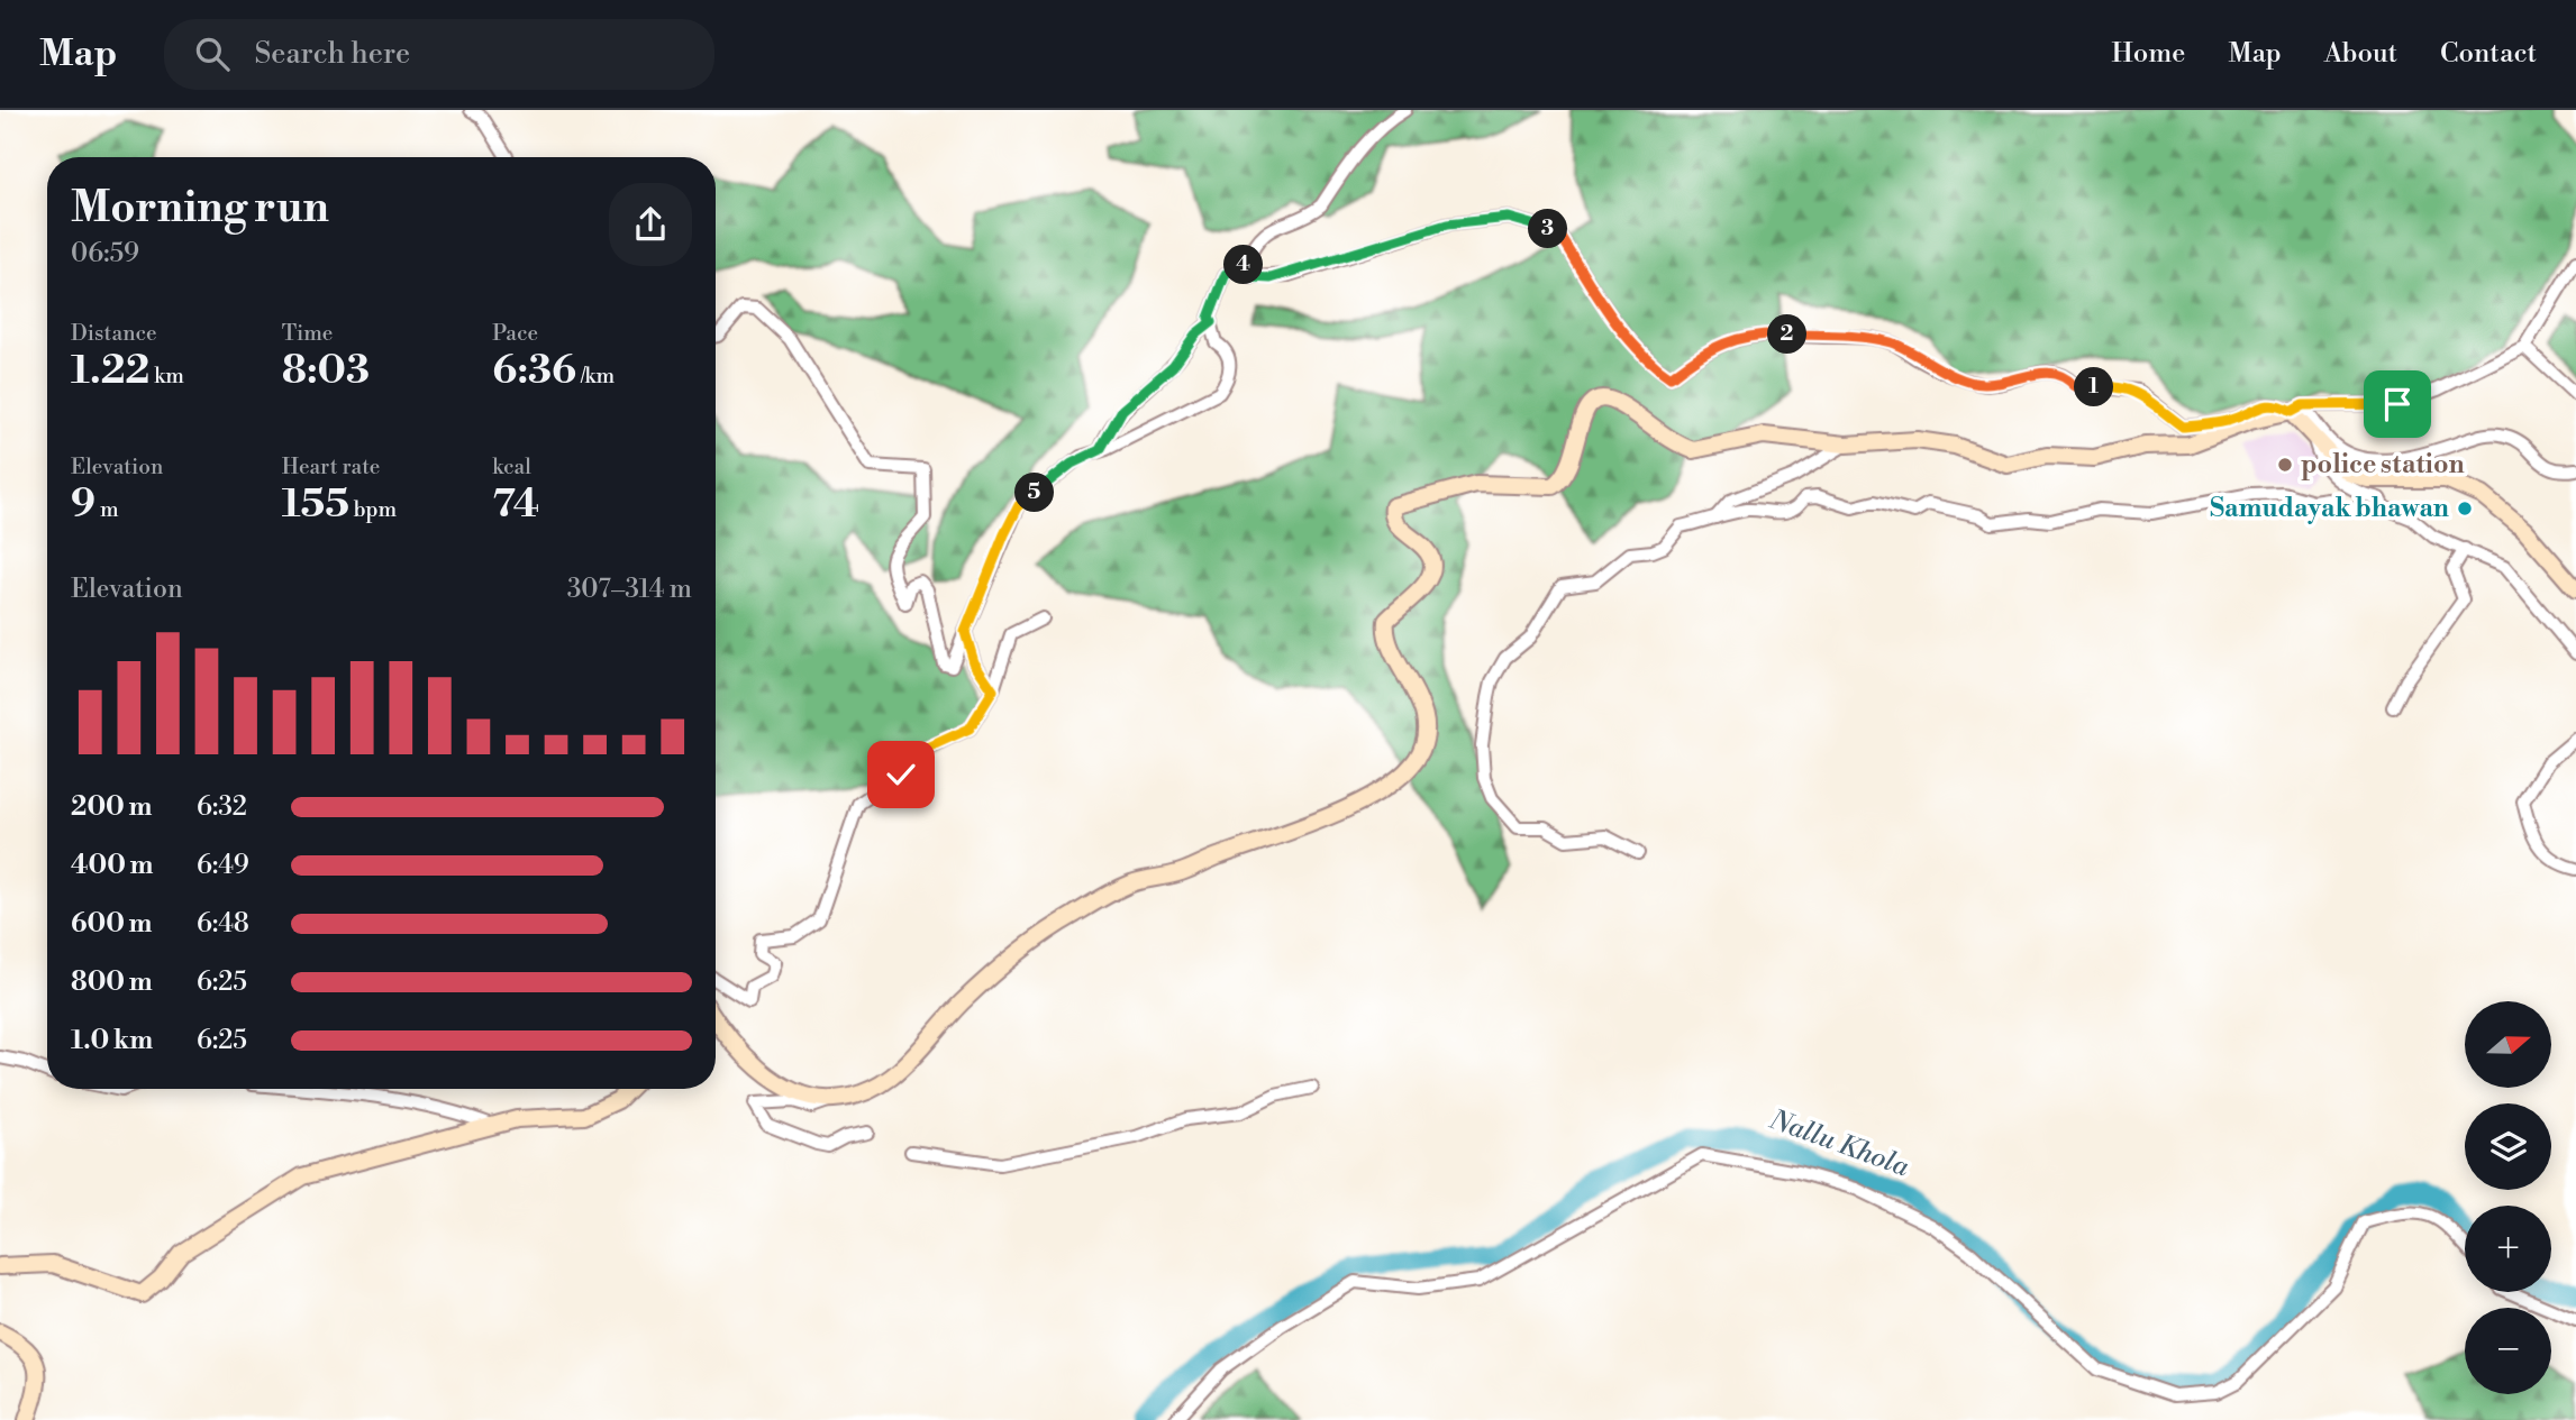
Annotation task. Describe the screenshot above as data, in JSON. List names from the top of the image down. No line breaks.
{"water":["Nallu Khola"],"places":["police station","Samudayak bhawan"],"north":"right","page":{"header":"Map","search":"Search here","nav":["Home","Map","About","Contact"],"heading":["Morning run","06:59"],"pins":["3","4","2","1","5"],"stats":[["Distance","1.22 km"],["Time","8:03"],["Pace","6:36 /km"],["Elevation","9 m"],["Heart rate","155 bpm"],["kcal","74"]],"chart":["Elevation","307–314 m"],"list":[{"name":"200 m","note":"6:32"},{"name":"400 m","note":"6:49"},{"name":"600 m","note":"6:48"},{"name":"800 m","note":"6:25"},{"name":"1.0 km","note":"6:25"}],"map_buttons":["+","−"]}}
